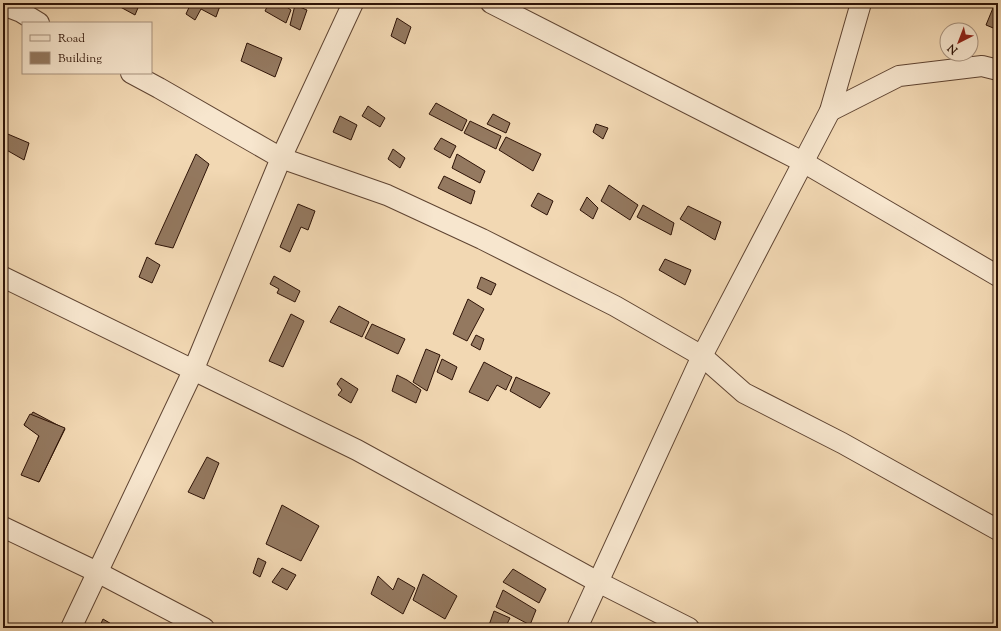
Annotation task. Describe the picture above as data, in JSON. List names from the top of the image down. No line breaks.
{"legend":["Road","Building"],"north":"bottom left"}
